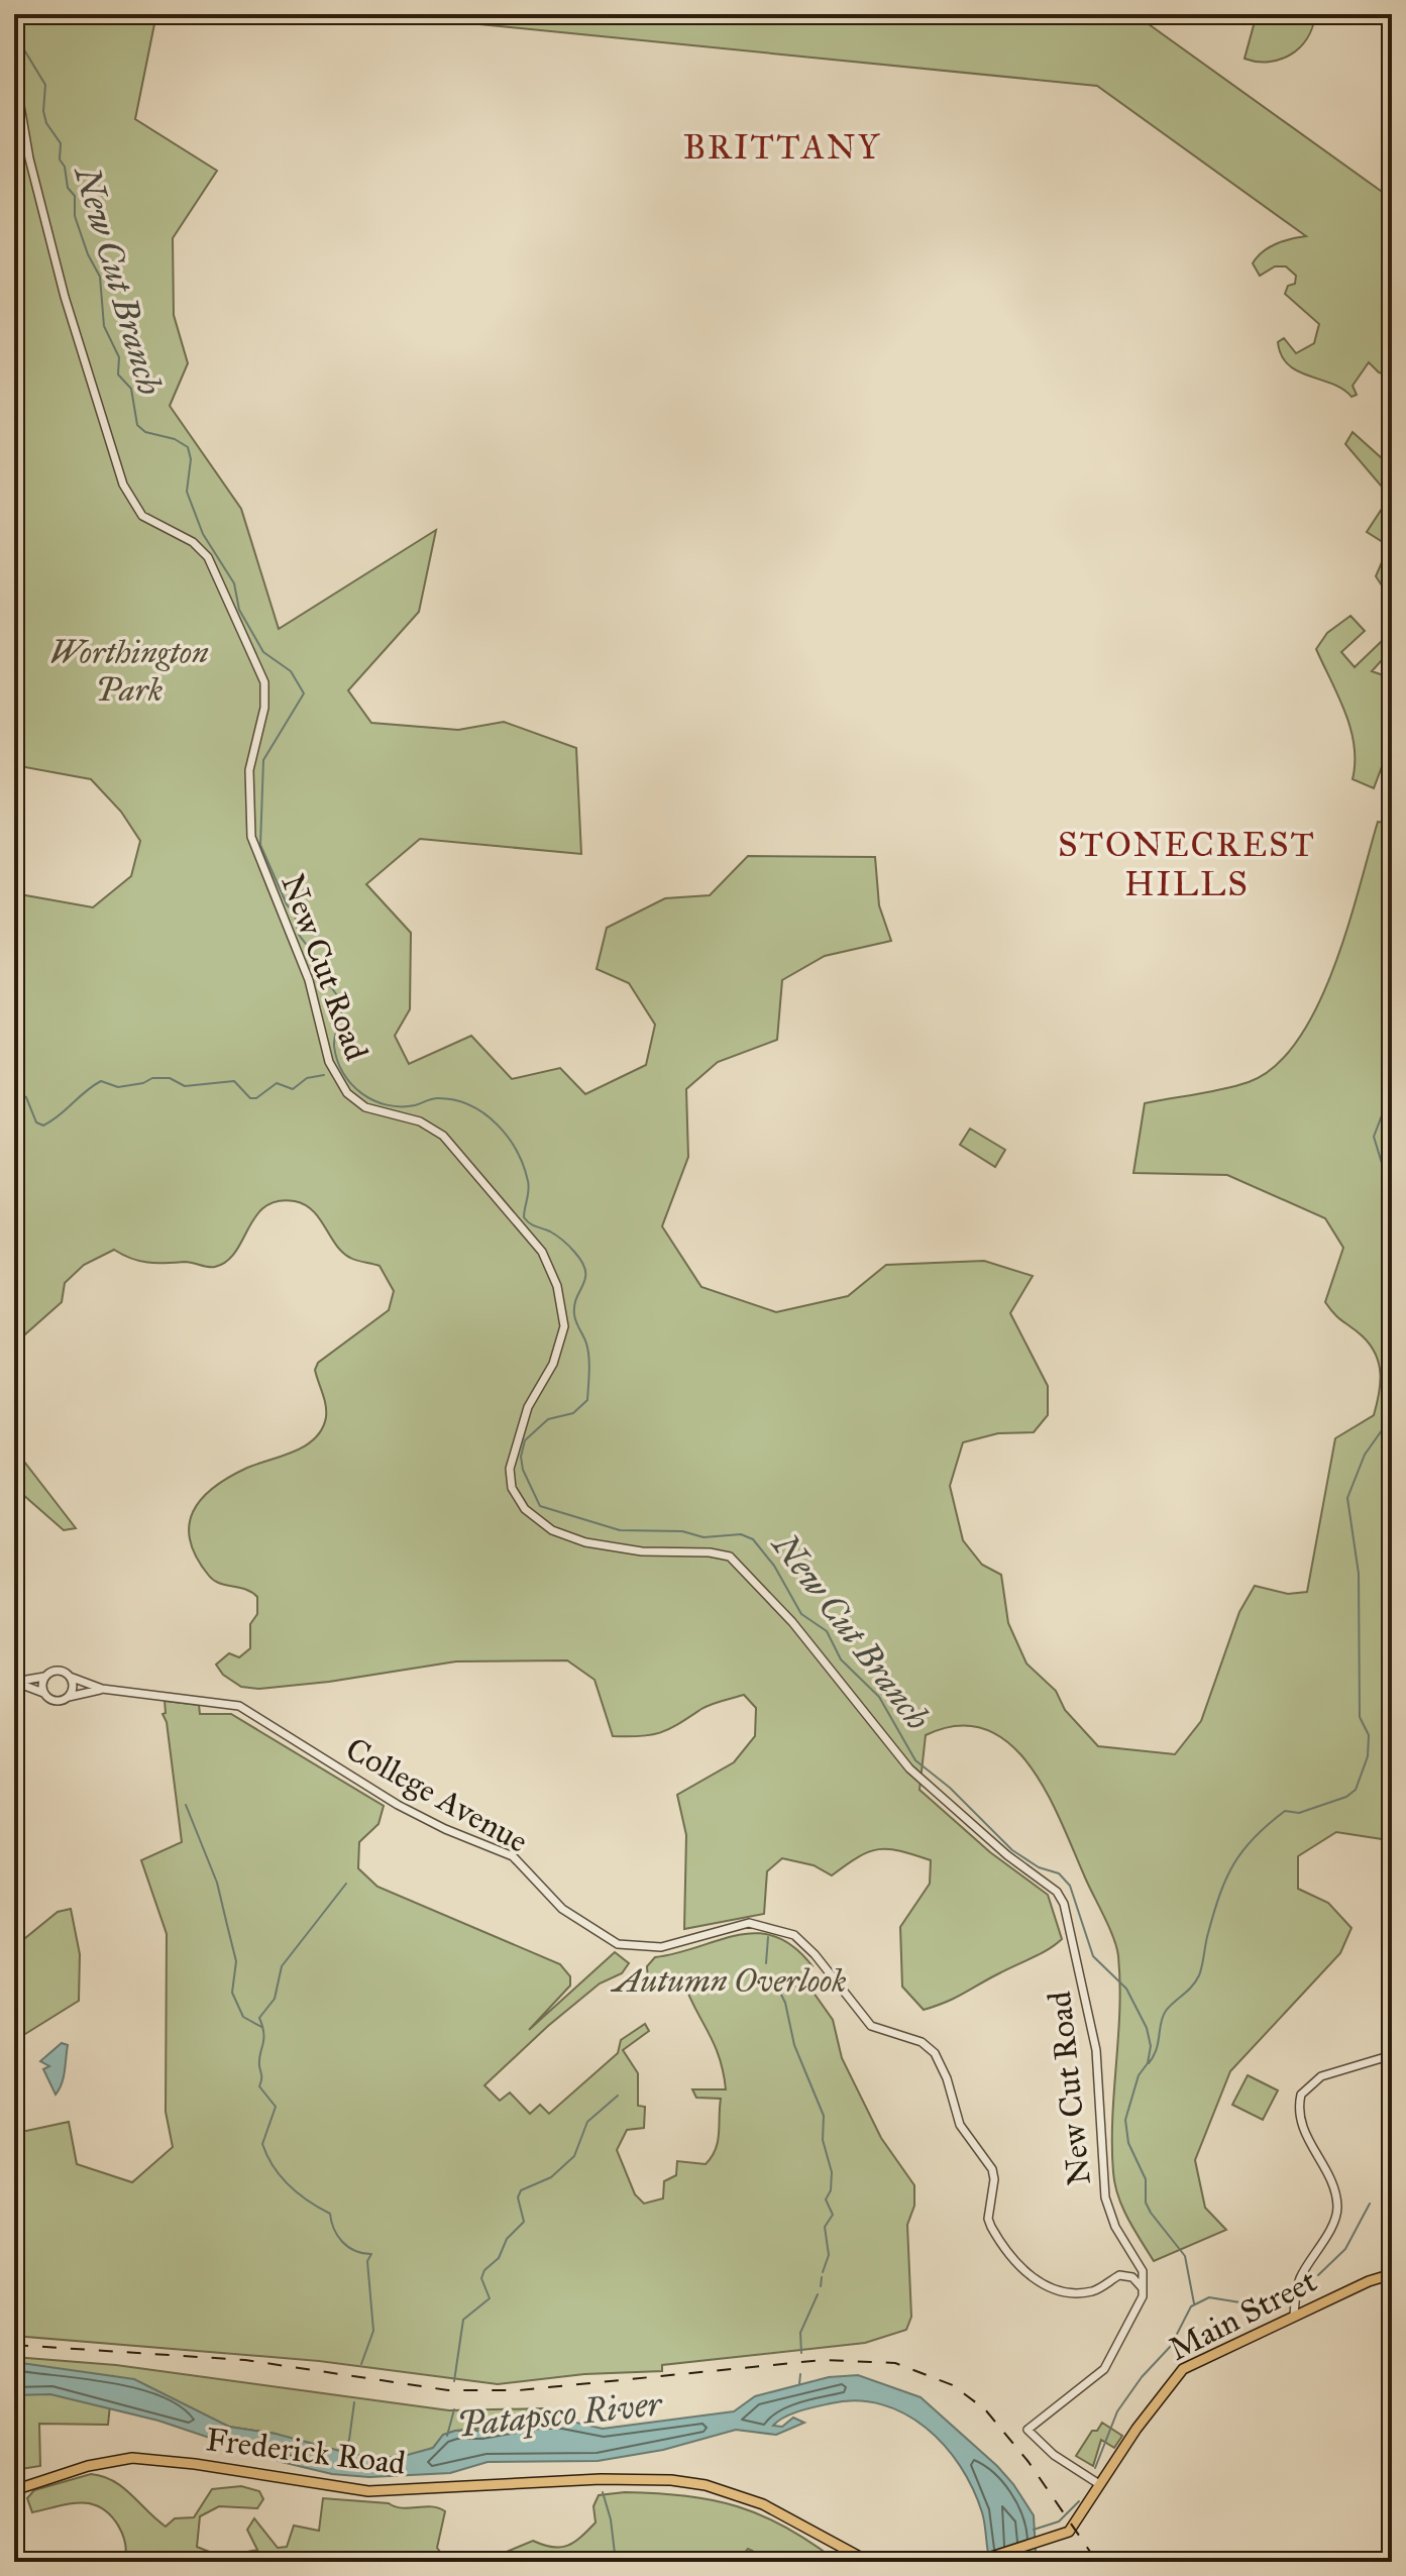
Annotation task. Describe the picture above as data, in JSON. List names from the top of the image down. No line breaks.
{"streets":{"main road":["Main Street","Frederick Road"],"street":["New Cut Road","College Avenue"]},"crossings":[["New Cut Road","College Avenue"]],"districts":["BRITTANY","STONECREST HILLS"],"water":["New Cut Branch","Patapsco River"],"parks":["Worthington Park","Autumn Overlook"]}
